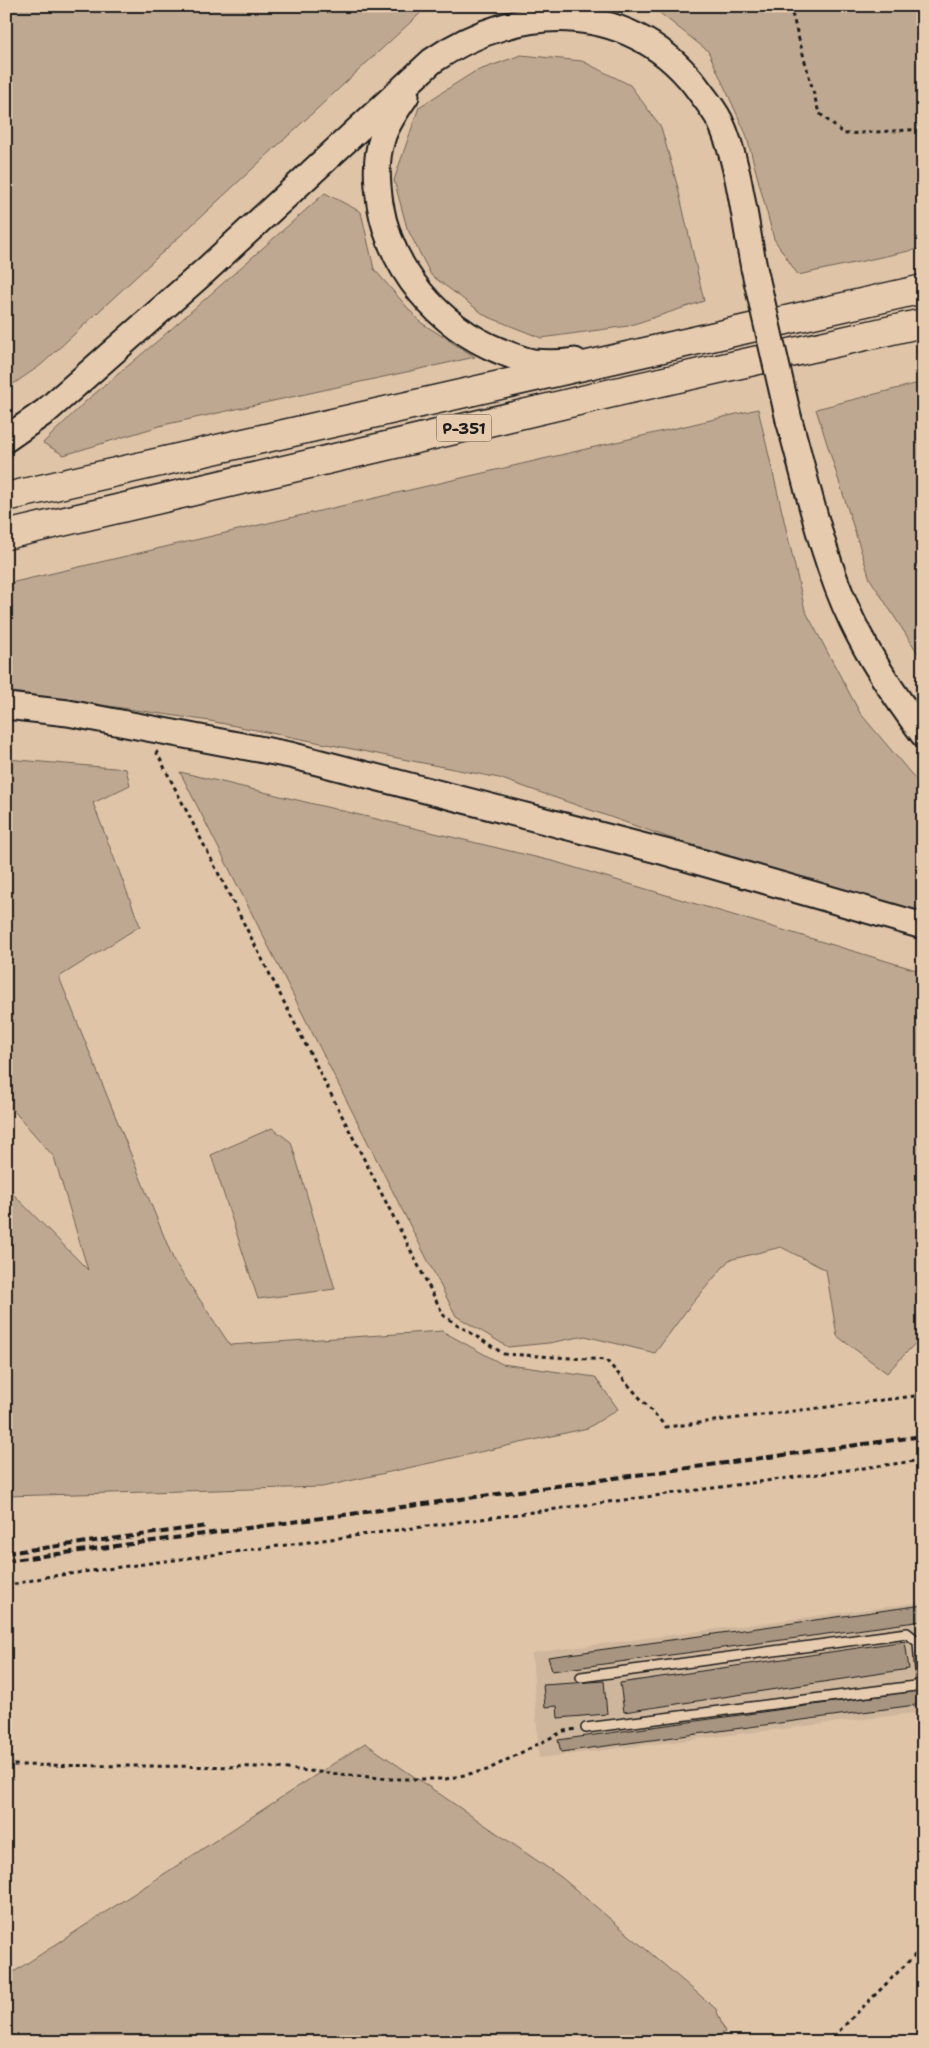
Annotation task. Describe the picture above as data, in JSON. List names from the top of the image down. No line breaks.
{"streets":{"main road":["Р-351"]}}
